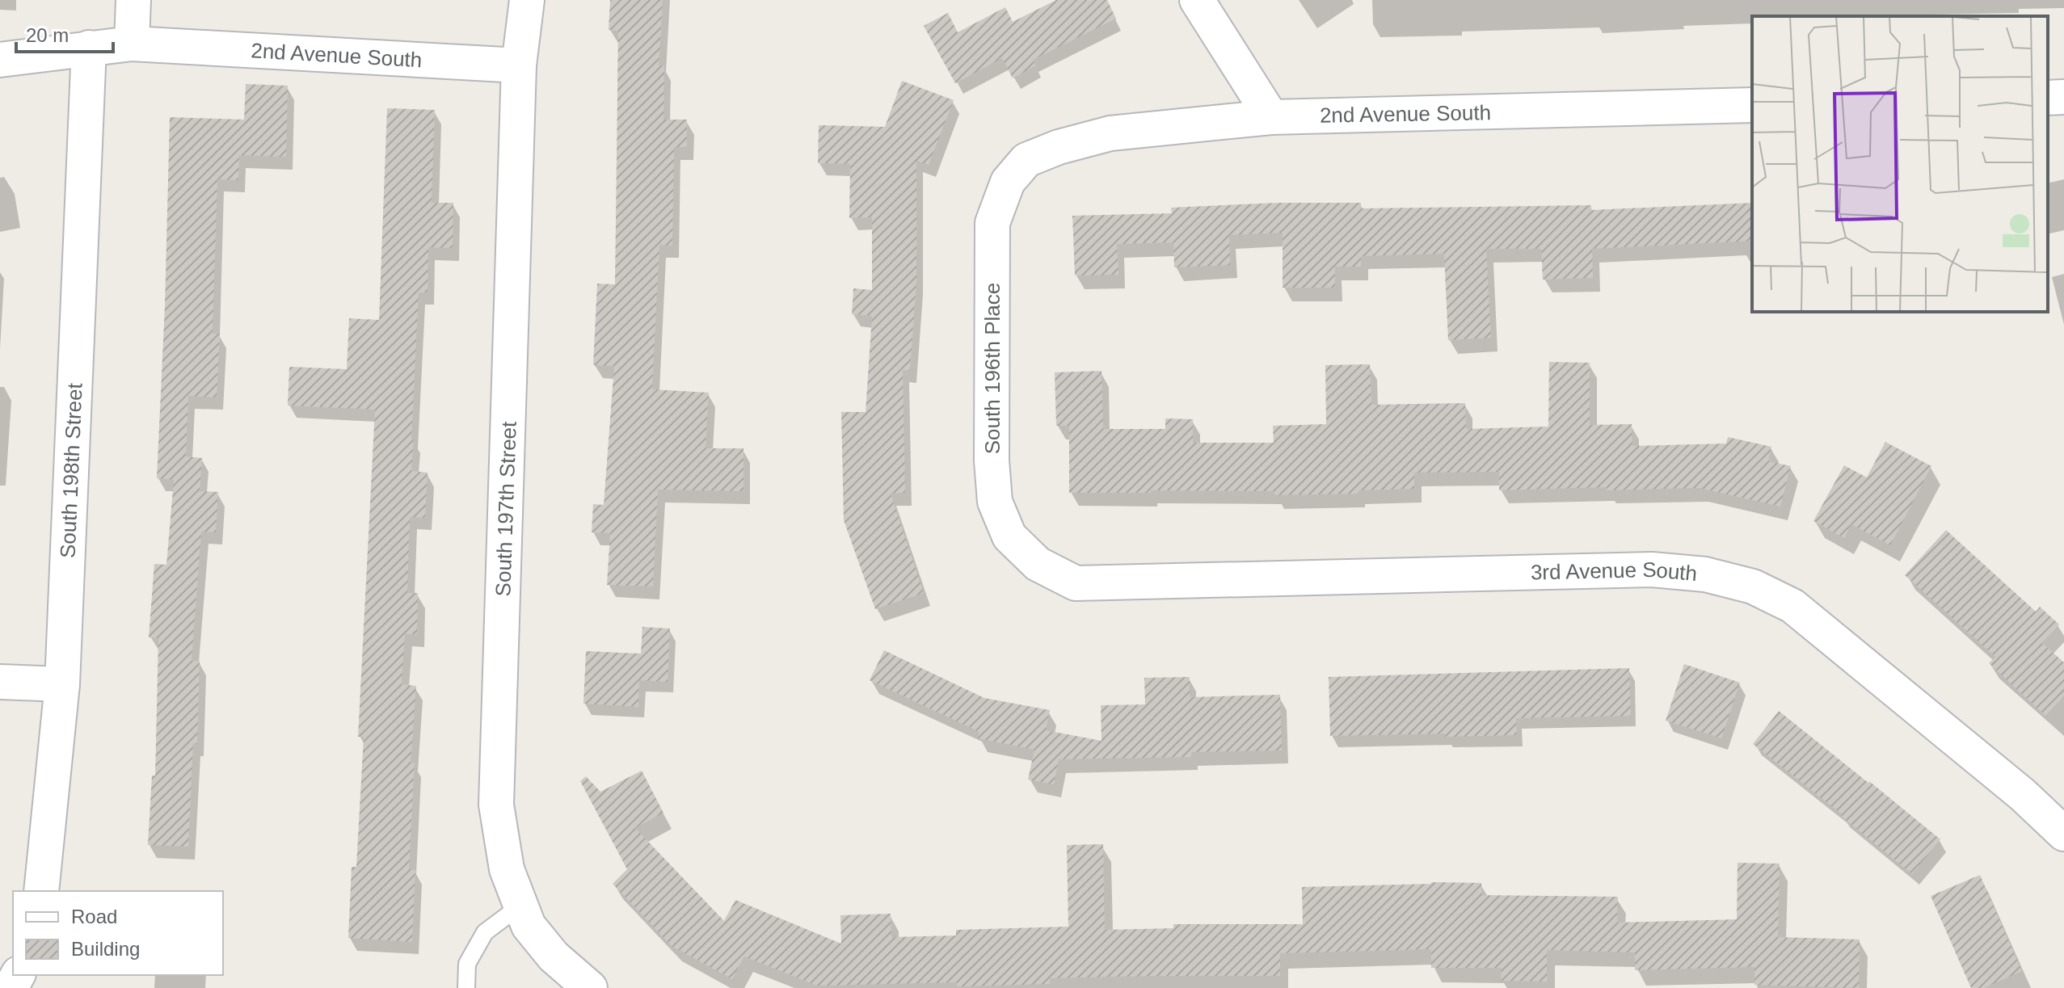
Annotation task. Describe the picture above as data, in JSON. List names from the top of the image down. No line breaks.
{"streets":{"street":["2nd Avenue South","South 196th Place","South 198th Street","South 197th Street","3rd Avenue South"]},"crossings":[["2nd Avenue South","South 196th Place"],["2nd Avenue South","South 198th Street"],["2nd Avenue South","South 197th Street"],["South 196th Place","3rd Avenue South"]],"legend":["Road","Building"],"scale_bar":"20 m"}
